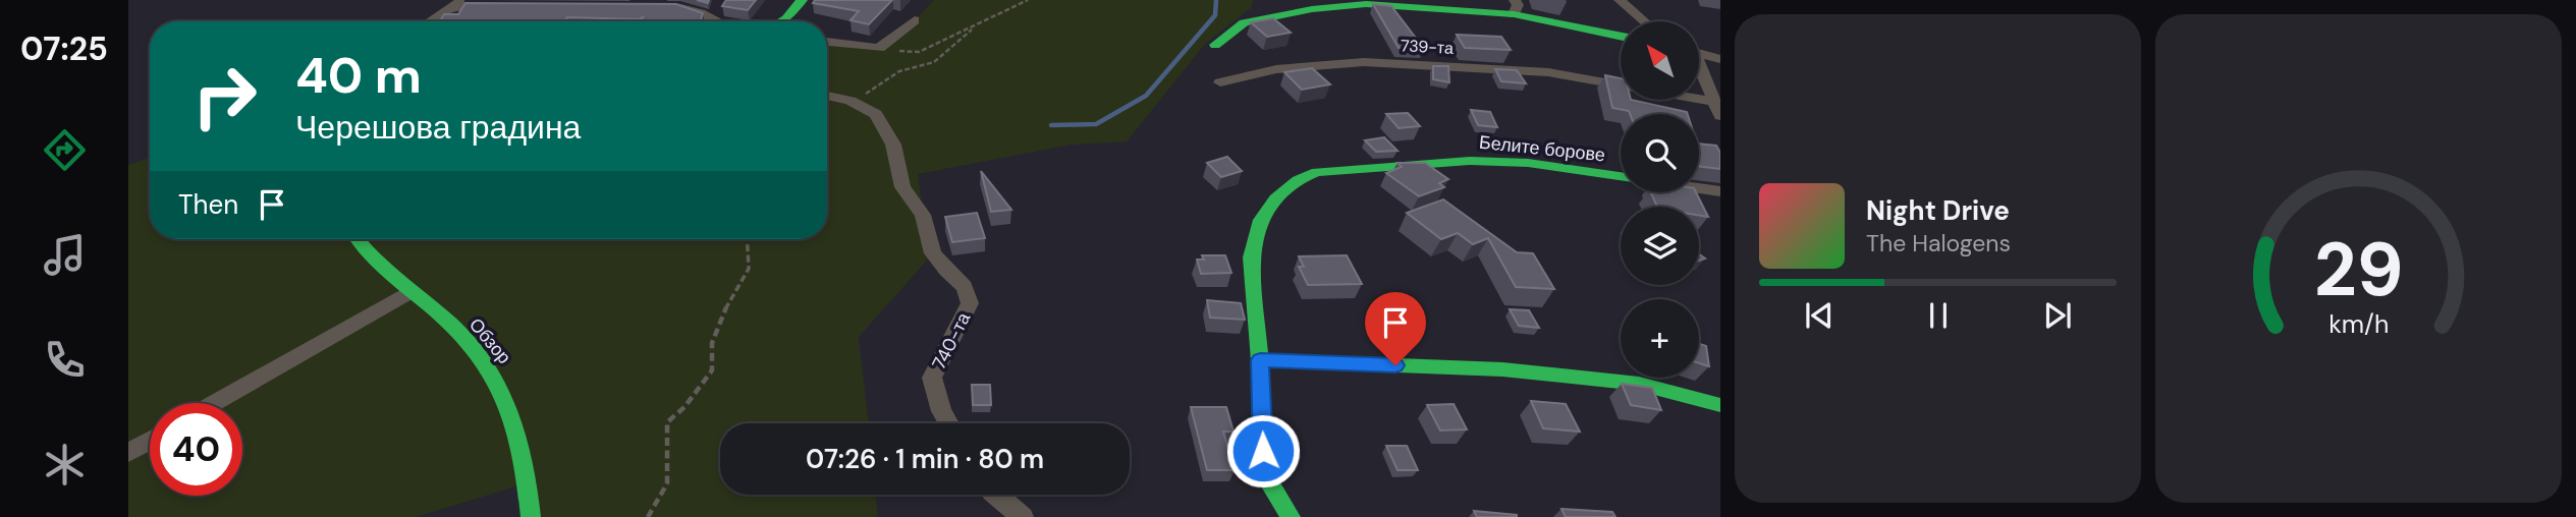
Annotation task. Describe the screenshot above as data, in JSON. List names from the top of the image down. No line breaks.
{"streets":{"street":["739-та","Белите борове","Обзор","740-та"]},"north":"top left","page":{"tabs":"07:25","map_buttons":"+","turn":["40 m","Черешова градина"],"then":"Then","song":["Night Drive","The Halogens"],"limit":"40","trip":"07:26 · 1 min · 80 m","gauge":["29","km/h"]}}
